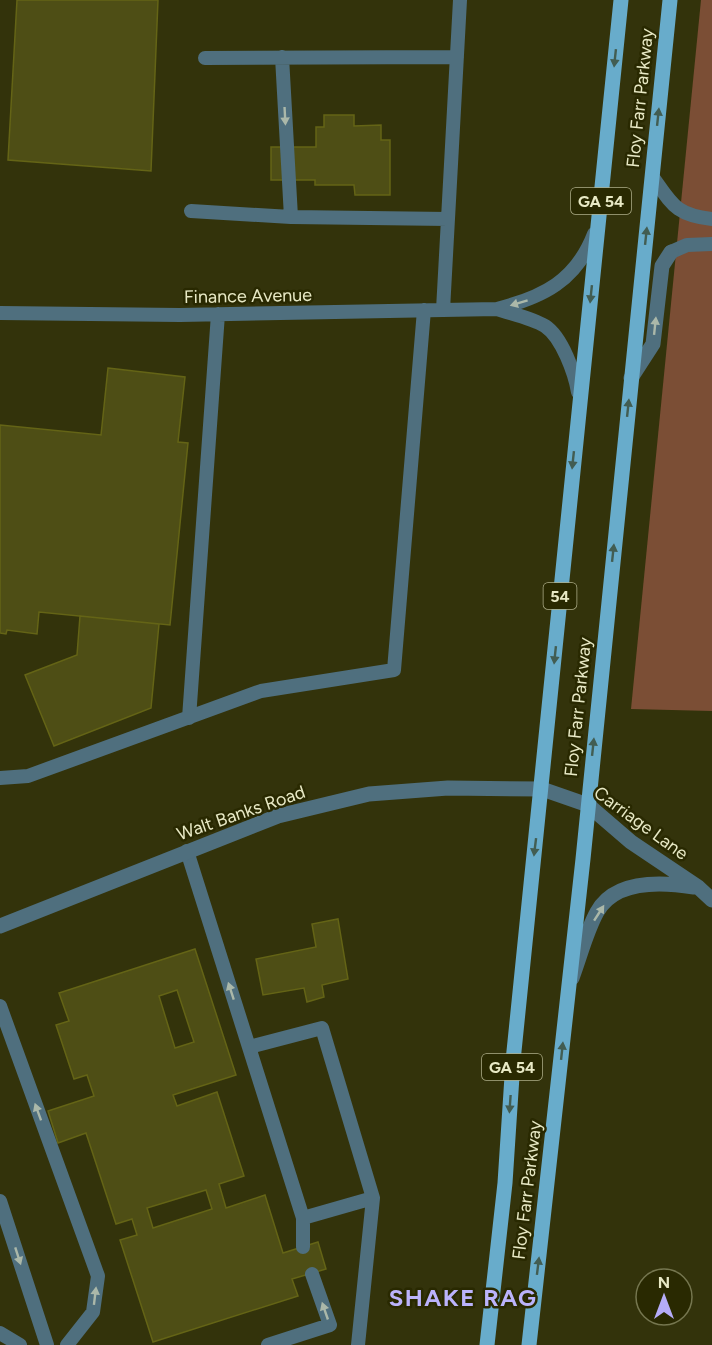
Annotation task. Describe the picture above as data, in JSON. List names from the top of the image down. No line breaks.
{"streets":{"main road":["Floy Farr Parkway","GA 54","54"],"street":["Walt Banks Road","Carriage Lane"],"lane":["Finance Avenue"]},"crossings":[["Floy Farr Parkway","Finance Avenue"],["Floy Farr Parkway","Walt Banks Road"],["Floy Farr Parkway","Carriage Lane"],["Walt Banks Road","Carriage Lane"]],"districts":["SHAKE RAG"],"north":"top"}
